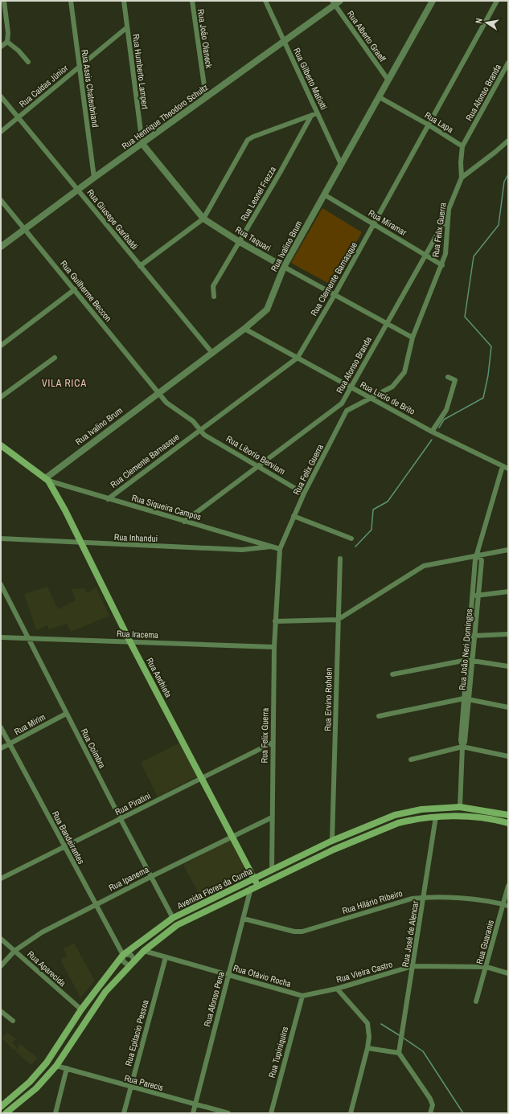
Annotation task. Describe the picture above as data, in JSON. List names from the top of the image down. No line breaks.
{"streets":{"main road":["Rua Siqueira Campos","Rua Anchieta","Avenida Flores da Cunha"],"street":["Rua Alberto Graeff","Rua João Olaneck","Rua Humberto Lampert","Rua Gilberto Matiotti","Rua Caldas Júnior","Rua Assis Chateubriand","Rua Afonso Branda","Rua Henrique Theodoro Schultz","Rua Lapa","Rua Leonel Frezza","Rua Giusepe Garibaldi","Rua Miramar","Rua Felix Guerra","Rua Taquari","Rua Ivalino Brum","Rua Clemente Barnasque","Rua Guilherme Beccon","Rua Lucio de Brito","Rua Liborio Berviam","Rua Inhandui","Rua Iracema","Rua João Neri Domingos","Rua Ervino Rohden","Rua Mirim","Rua Coimbra","Rua Piratini","Rua Bandeirantes","Rua Ipanema","Rua Hilário Ribeiro","Rua José de Alencar","Rua Guaranis","Rua Aparecida","Rua Vieira Castro","Rua Otávio Rocha","Rua Afonso Pena","Rua Epitacio Pessoa","Rua Tupiniquins","Rua Parecis"]},"crossings":[["Rua Alberto Graeff","Rua Henrique Theodoro Schultz"],["Rua Alberto Graeff","Rua Ivalino Brum"],["Rua João Olaneck","Rua Henrique Theodoro Schultz"],["Rua Humberto Lampert","Rua Caldas Júnior"],["Rua Humberto Lampert","Rua Henrique Theodoro Schultz"],["Rua Humberto Lampert","Rua Taquari"],["Rua Gilberto Matiotti","Rua Henrique Theodoro Schultz"],["Rua Gilberto Matiotti","Rua Ivalino Brum"],["Rua Caldas Júnior","Rua Assis Chateubriand"],["Rua Caldas Júnior","Rua Giusepe Garibaldi"],["Rua Assis Chateubriand","Rua Henrique Theodoro Schultz"],["Rua Afonso Branda","Rua Lapa"],["Rua Afonso Branda","Rua Miramar"],["Rua Afonso Branda","Rua Felix Guerra"],["Rua Afonso Branda","Rua Taquari"],["Rua Afonso Branda","Rua Lucio de Brito"],["Rua Afonso Branda","Rua Liborio Berviam"],["Rua Afonso Branda","Rua Siqueira Campos"],["Rua Henrique Theodoro Schultz","Rua Giusepe Garibaldi"],["Rua Henrique Theodoro Schultz","Rua Taquari"],["Rua Henrique Theodoro Schultz","Rua Guilherme Beccon"],["Rua Lapa","Rua Ivalino Brum"],["Rua Lapa","Rua Clemente Barnasque"],["Rua Leonel Frezza","Rua Taquari"],["Rua Giusepe Garibaldi","Rua Ivalino Brum"],["Rua Miramar","Rua Felix Guerra"],["Rua Miramar","Rua Ivalino Brum"],["Rua Miramar","Rua Clemente Barnasque"],["Rua Felix Guerra","Rua Taquari"],["Rua Felix Guerra","Rua Lucio de Brito"],["Rua Felix Guerra","Rua Liborio Berviam"],["Rua Felix Guerra","Rua Siqueira Campos"],["Rua Felix Guerra","Rua Iracema"],["Rua Felix Guerra","Rua Piratini"],["Rua Felix Guerra","Rua Ipanema"],["Rua Felix Guerra","Avenida Flores da Cunha"],["Rua Taquari","Rua Ivalino Brum"],["Rua Taquari","Rua Clemente Barnasque"],["Rua Ivalino Brum","Rua Guilherme Beccon"],["Rua Ivalino Brum","Rua Lucio de Brito"],["Rua Ivalino Brum","Rua Siqueira Campos"],["Rua Ivalino Brum","Rua Anchieta"],["Rua Clemente Barnasque","Rua Guilherme Beccon"],["Rua Clemente Barnasque","Rua Lucio de Brito"],["Rua Clemente Barnasque","Rua Liborio Berviam"],["Rua Clemente Barnasque","Rua Siqueira Campos"],["Rua Guilherme Beccon","Rua Liborio Berviam"],["Rua Lucio de Brito","Rua João Neri Domingos"],["Rua Siqueira Campos","Rua Inhandui"],["Rua Siqueira Campos","Rua Anchieta"],["Rua Inhandui","Rua Anchieta"],["Rua Iracema","Rua Anchieta"],["Rua Iracema","Rua Coimbra"],["Rua João Neri Domingos","Avenida Flores da Cunha"],["Rua Anchieta","Rua Piratini"],["Rua Anchieta","Rua Ipanema"],["Rua Anchieta","Avenida Flores da Cunha"],["Rua Anchieta","Rua Afonso Pena"],["Rua Ervino Rohden","Avenida Flores da Cunha"],["Rua Mirim","Rua Coimbra"],["Rua Mirim","Rua Bandeirantes"],["Rua Coimbra","Rua Piratini"],["Rua Coimbra","Rua Ipanema"],["Rua Coimbra","Avenida Flores da Cunha"],["Rua Piratini","Rua Bandeirantes"],["Rua Bandeirantes","Rua Ipanema"],["Rua Bandeirantes","Avenida Flores da Cunha"],["Rua Ipanema","Rua Aparecida"],["Avenida Flores da Cunha","Rua José de Alencar"],["Avenida Flores da Cunha","Rua Aparecida"],["Avenida Flores da Cunha","Rua Otávio Rocha"],["Avenida Flores da Cunha","Rua Afonso Pena"],["Avenida Flores da Cunha","Rua Parecis"],["Rua Hilário Ribeiro","Rua José de Alencar"],["Rua Hilário Ribeiro","Rua Guaranis"],["Rua Hilário Ribeiro","Rua Afonso Pena"],["Rua José de Alencar","Rua Vieira Castro"],["Rua Guaranis","Rua Vieira Castro"],["Rua Vieira Castro","Rua Otávio Rocha"],["Rua Vieira Castro","Rua Tupiniquins"],["Rua Otávio Rocha","Rua Afonso Pena"],["Rua Otávio Rocha","Rua Epitacio Pessoa"],["Rua Otávio Rocha","Rua Tupiniquins"],["Rua Afonso Pena","Rua Parecis"],["Rua Epitacio Pessoa","Rua Parecis"]],"districts":["VILA RICA"],"north":"left"}
